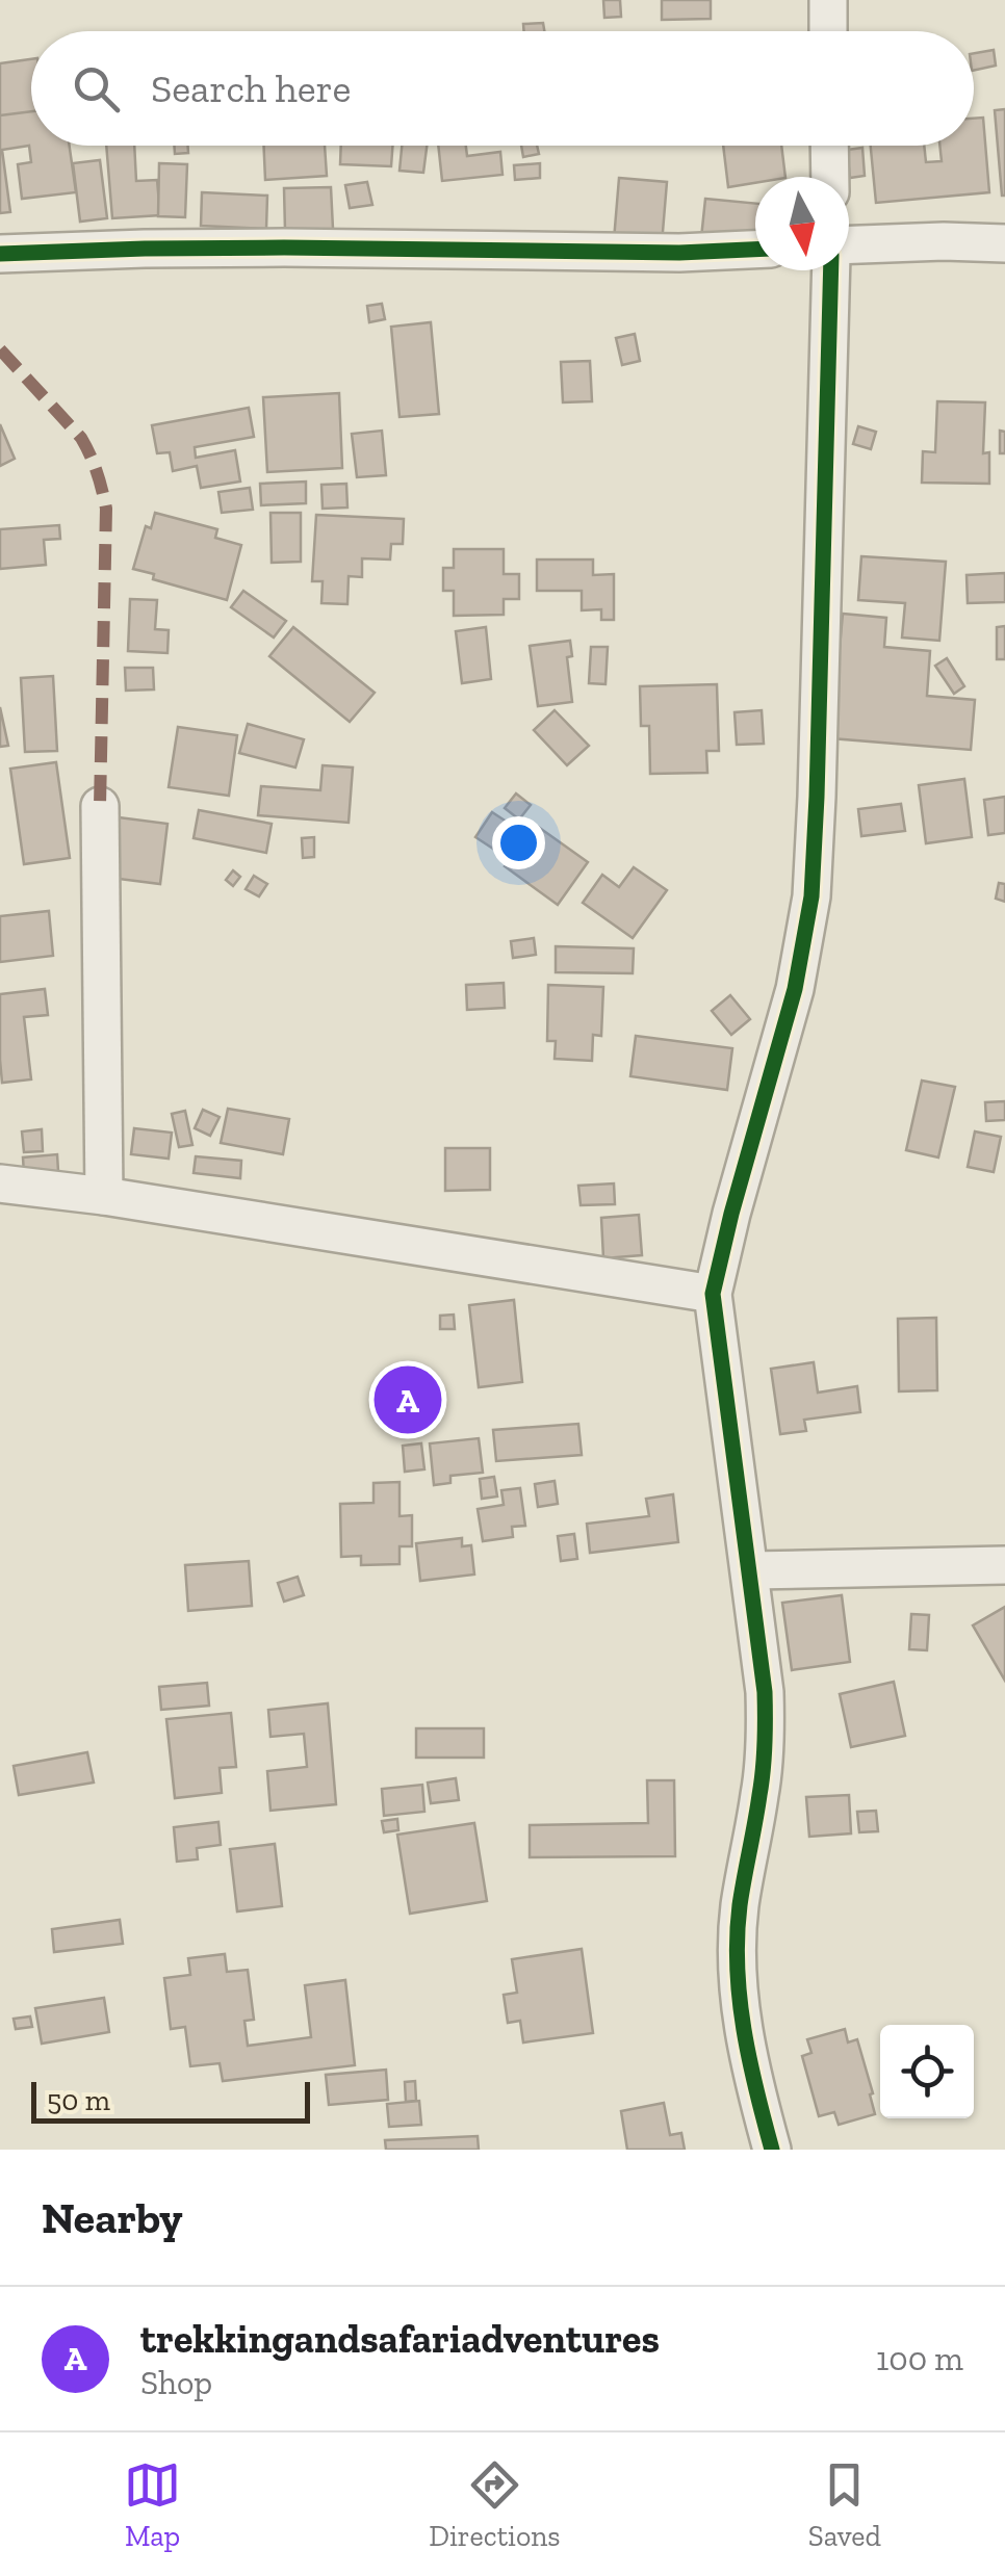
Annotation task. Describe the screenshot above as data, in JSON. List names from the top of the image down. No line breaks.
{"scale_bar":"50 m","north":"bottom","page":{"search":"Search here","pins":"A","scale":"50 m","heading":"Nearby","list":[{"mark":"A","name":"trekkingandsafariadventures","note":"Shop","value":"100 m"}],"nav":["Map","Directions","Saved"]}}
